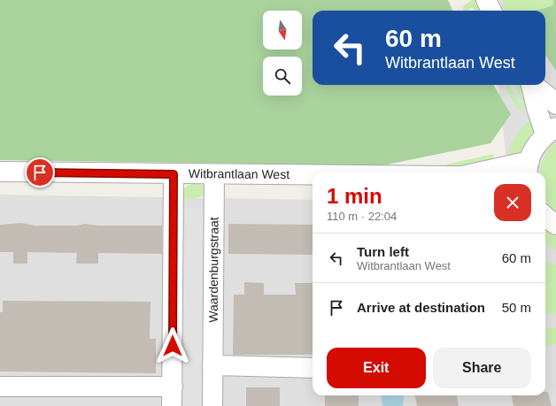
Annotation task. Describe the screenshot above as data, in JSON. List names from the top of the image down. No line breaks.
{"streets":{"street":["Witbrantlaan West","Waardenburgstraat"]},"crossings":[["Witbrantlaan West","Waardenburgstraat"]],"north":"bottom","page":{"turn":["60 m","Witbrantlaan West"],"heading":["1 min","110 m · 22:04"],"list":[{"name":"Turn left","note":"Witbrantlaan West","value":"60 m"},{"name":"Arrive at destination","value":"50 m"}],"buttons":["Exit","Share"]}}
